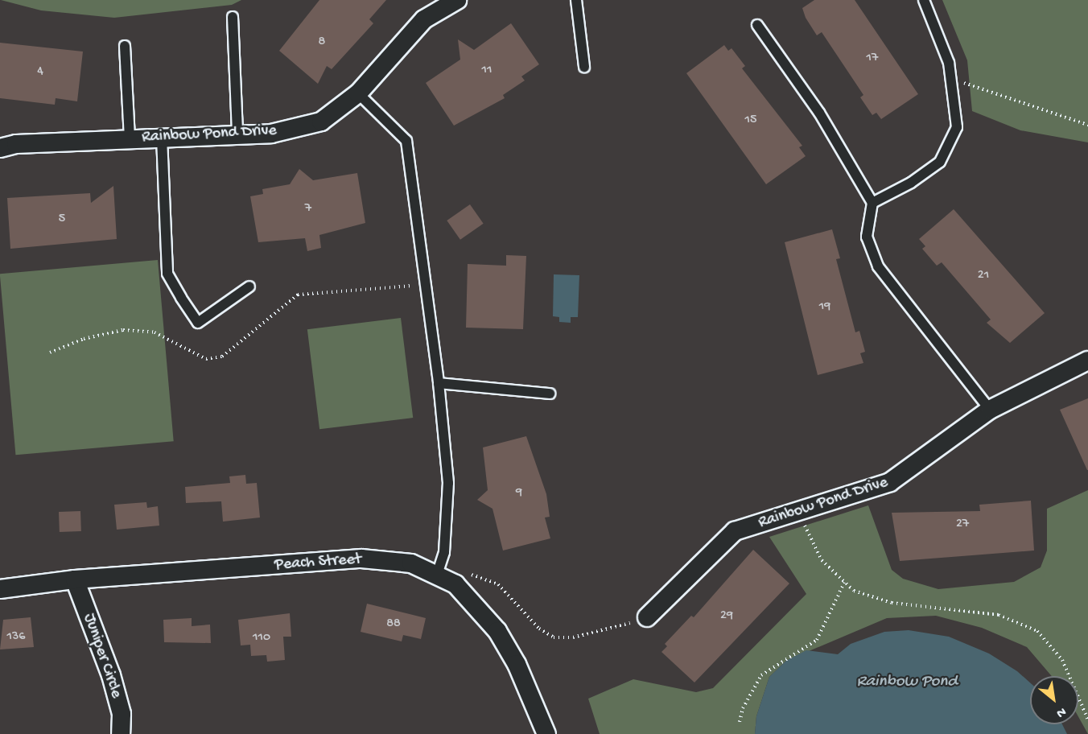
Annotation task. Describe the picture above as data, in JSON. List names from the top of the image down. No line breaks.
{"streets":{"street":["Rainbow Pond Drive","Peach Street","Juniper Circle"]},"crossings":[["Peach Street","Juniper Circle"]],"water":["Rainbow Pond"],"house_numbers":["8","17","11","4","15","7","5","21","19","9","27","29","88","136","110"],"north":"bottom right"}
